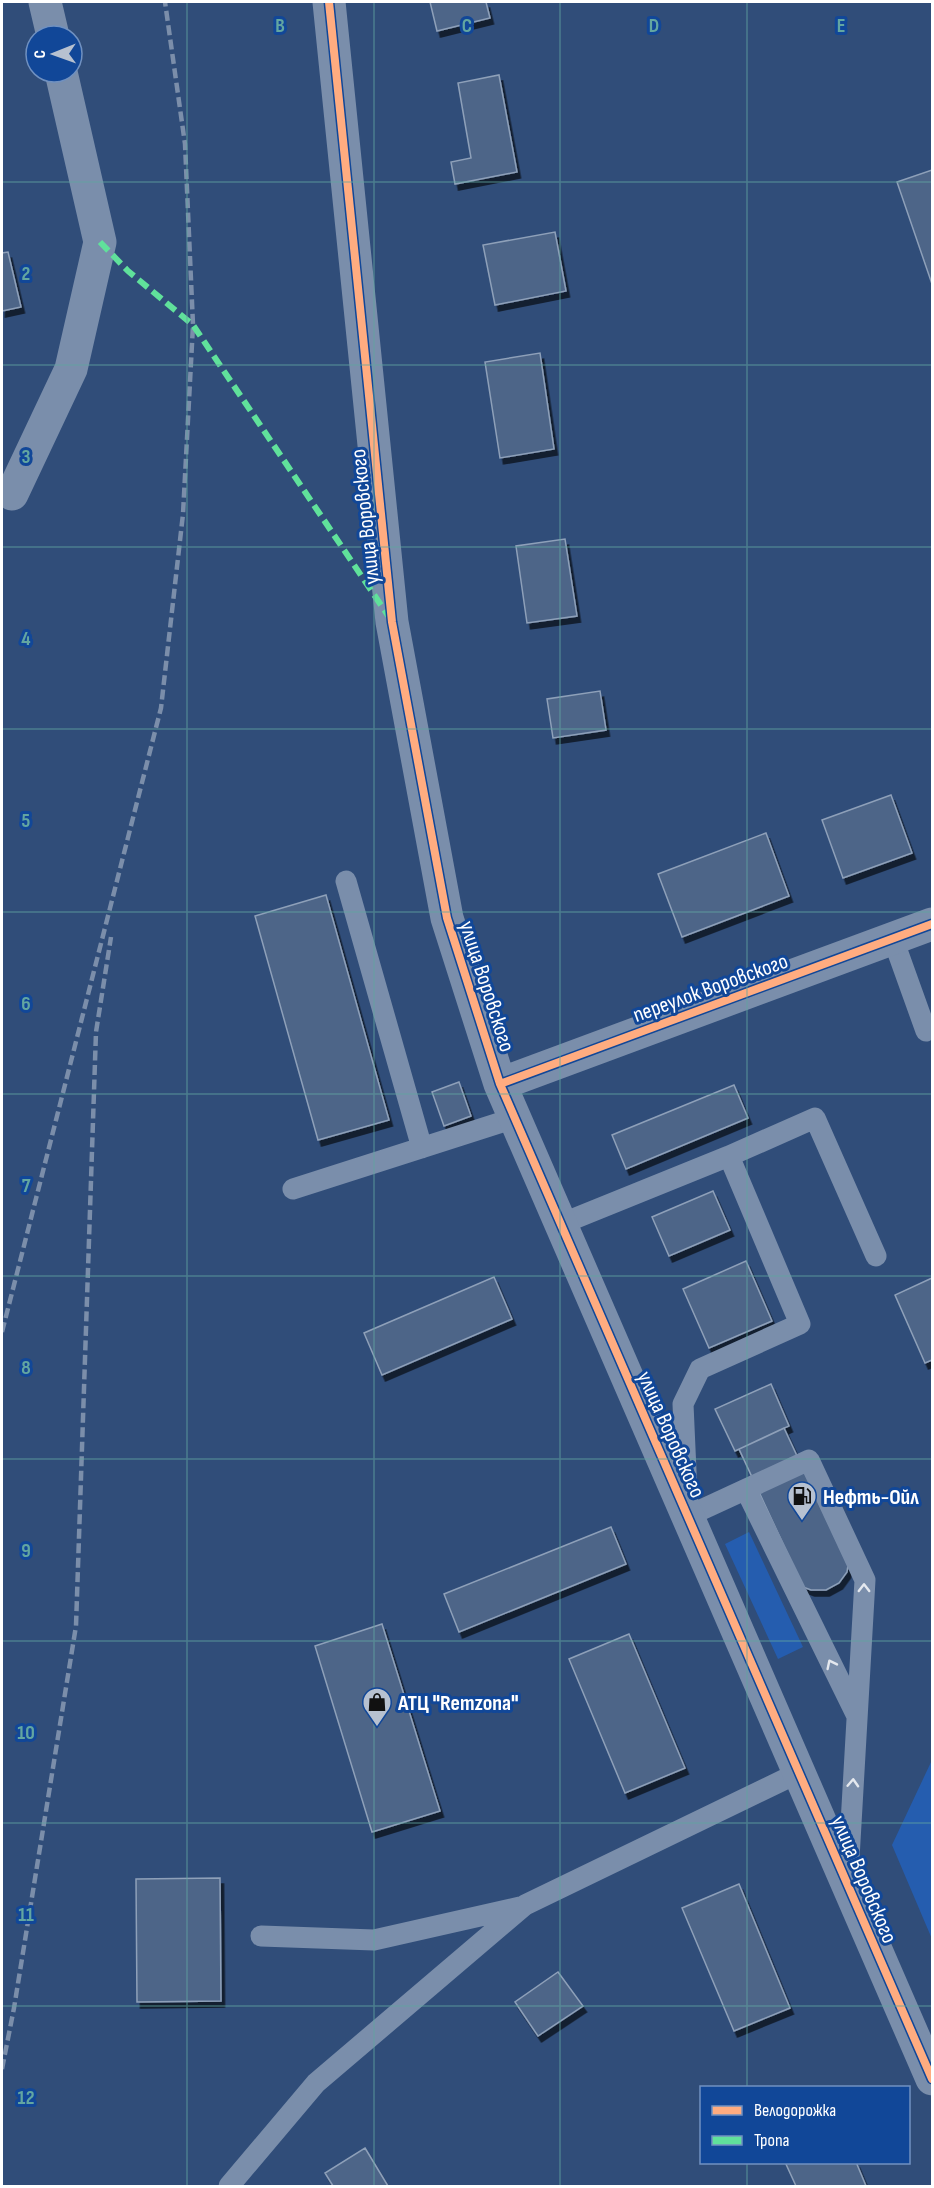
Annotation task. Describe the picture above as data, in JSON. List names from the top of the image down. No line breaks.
{"streets":{"street":["улица Воровского","переулок Воровского"]},"crossings":[["улица Воровского","переулок Воровского"]],"places":{"fuel station":["Нефть-Ойл"],"shop":["АТЦ \"Remzona\""]},"legend":["Велодорожка","Тропа"],"north":"left","grid":{"columns":["B","C","D","E"],"rows":["2","3","4","5","6","7","8","9","10","11","12"]}}
